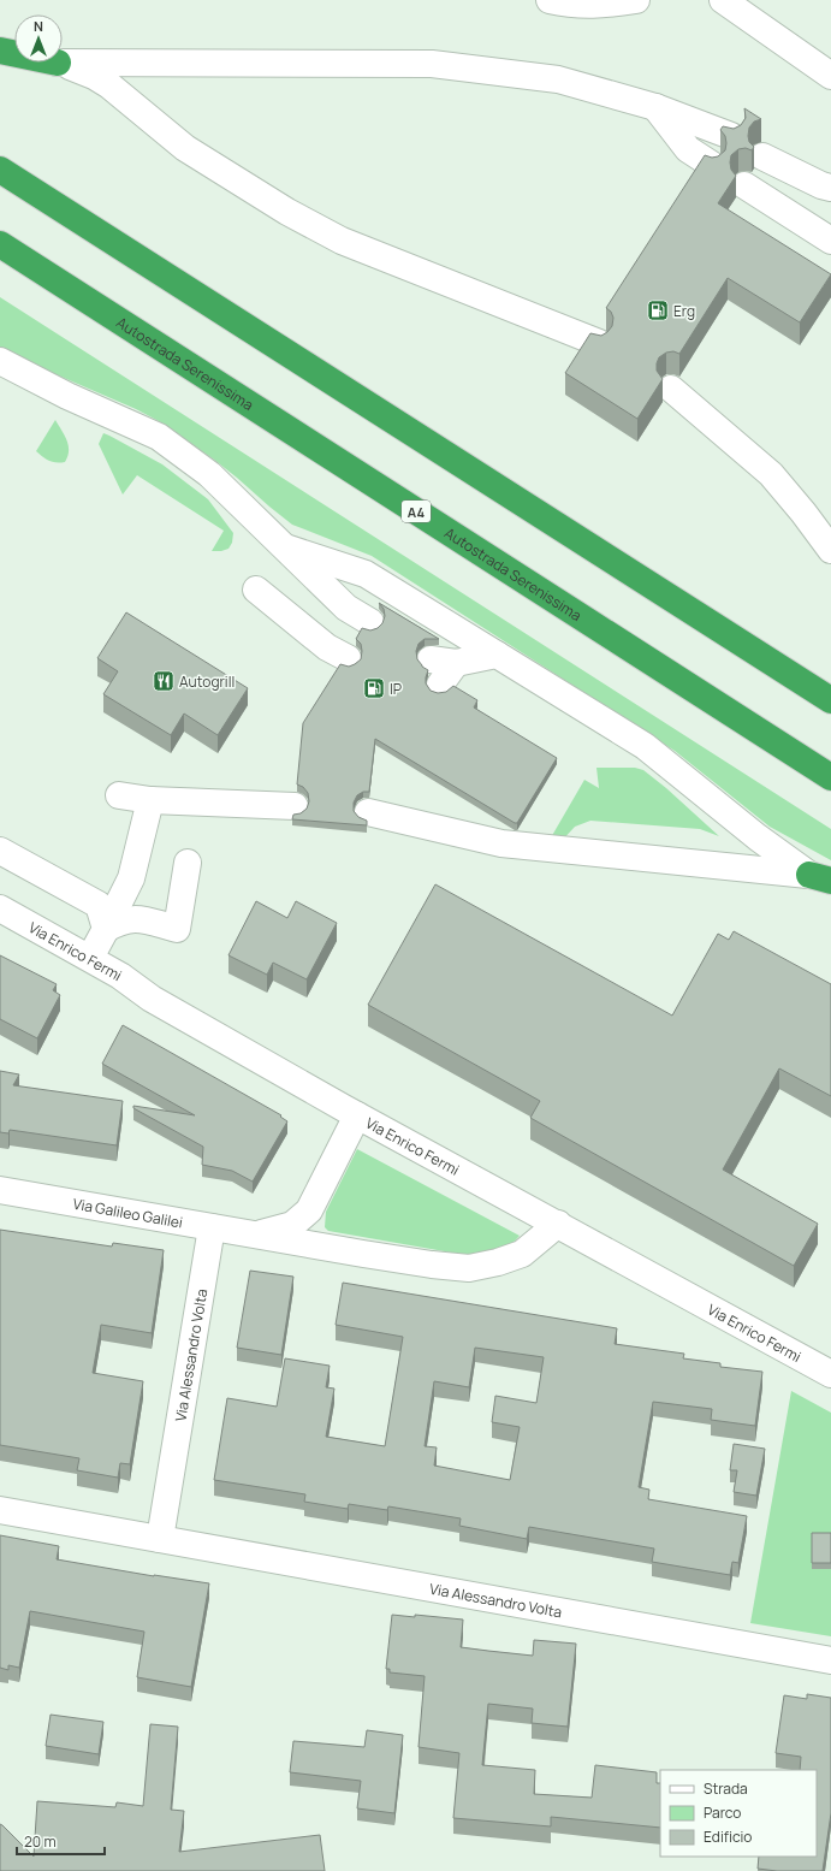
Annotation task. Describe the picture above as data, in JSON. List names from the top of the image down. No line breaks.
{"streets":{"highway":["Autostrada Serenissima","A4"],"street":["Via Enrico Fermi","Via Galileo Galilei","Via Alessandro Volta"]},"crossings":[["Via Enrico Fermi","Via Galileo Galilei"],["Via Galileo Galilei","Via Alessandro Volta"]],"places":{"fuel station":["Erg","IP"],"restaurant":["Autogrill"]},"legend":["Strada","Parco","Edificio"],"scale_bar":"20 m","north":"top"}
